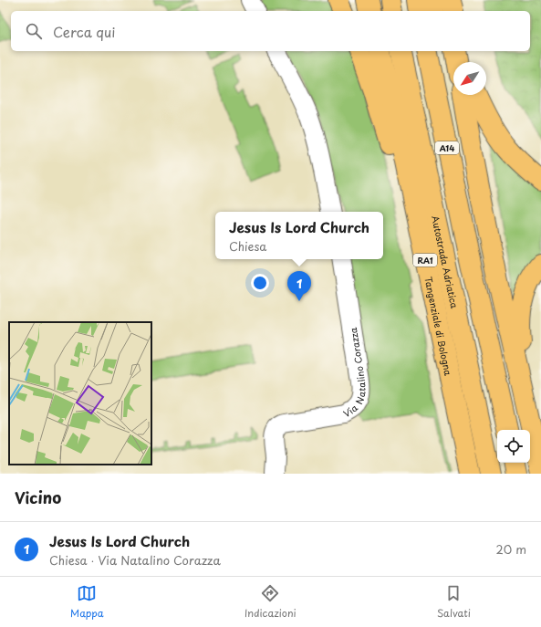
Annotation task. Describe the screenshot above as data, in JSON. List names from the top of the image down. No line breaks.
{"streets":{"highway":["A14","RA1","Autostrada Adriatica","Tangenziale di Bologna"],"street":["Via Natalino Corazza"]},"north":"bottom left","page":{"search":"Cerca qui","popup":["Jesus Is Lord Church","Chiesa"],"pins":"1","heading":"Vicino","list":[{"mark":"1","name":"Jesus Is Lord Church","note":"Chiesa · Via Natalino Corazza","value":"20 m"}],"nav":["Mappa","Indicazioni","Salvati"]}}
